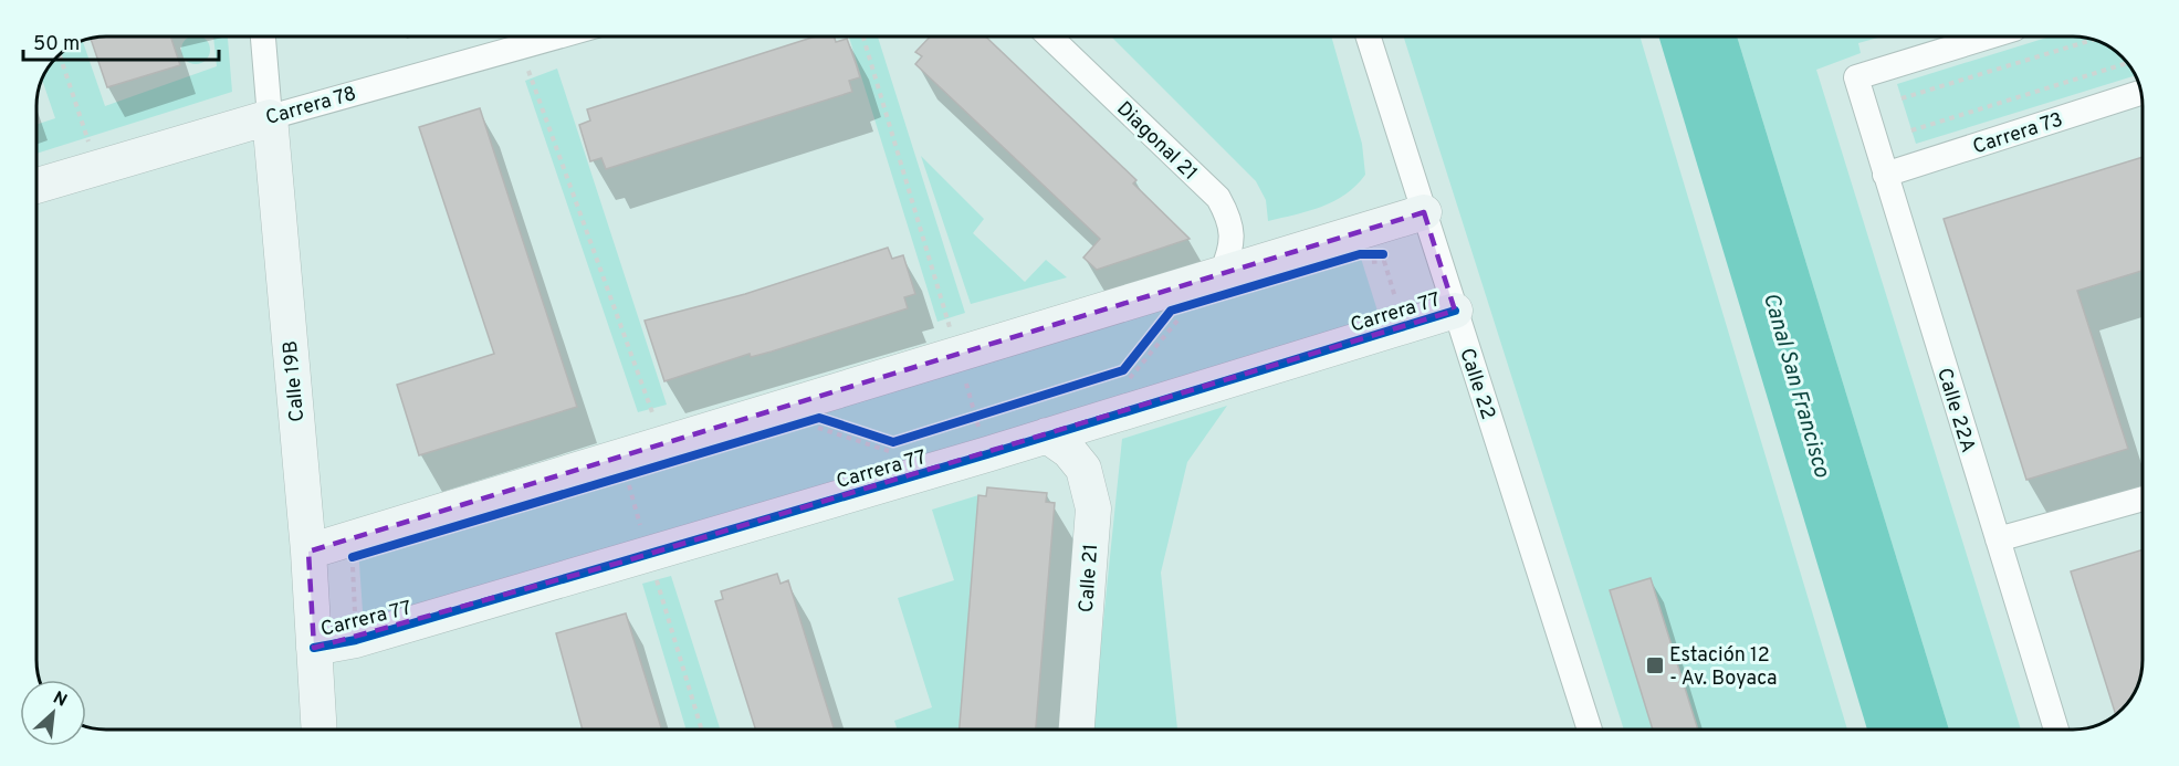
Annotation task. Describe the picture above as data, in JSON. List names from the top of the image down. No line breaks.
{"streets":{"street":["Carrera 78","Carrera 73","Diagonal 21","Carrera 77","Calle 19B","Calle 22","Calle 22A","Calle 21"]},"crossings":[["Carrera 78","Calle 19B"],["Carrera 73","Calle 22A"],["Carrera 77","Calle 19B"],["Carrera 77","Calle 22"],["Carrera 77","Calle 21"]],"water":["Canal San Francisco"],"places":{"transit":["Estación 12 - Av. Boyaca"]},"scale_bar":"50 m","north":"top right"}
